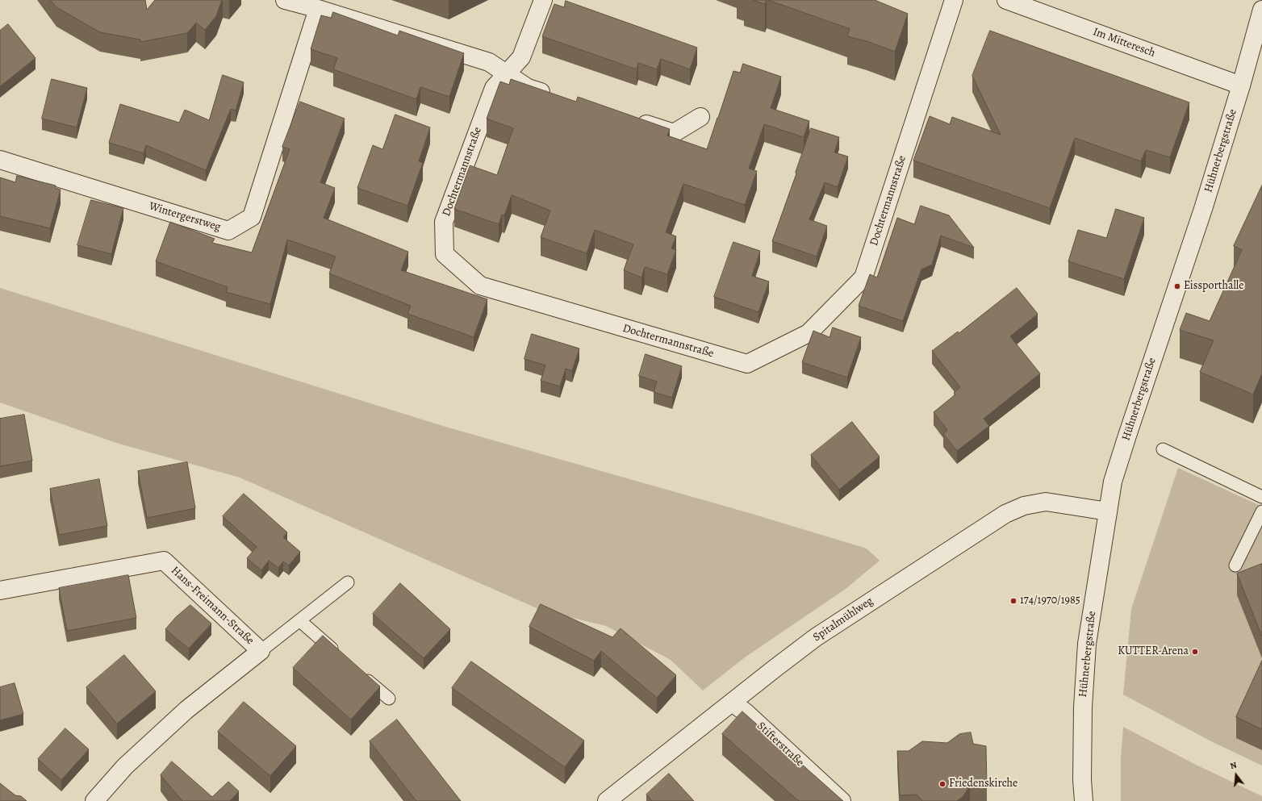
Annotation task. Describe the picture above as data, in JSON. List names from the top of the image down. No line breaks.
{"streets":{"street":["Im Mitteresch","Hühnerbergstraße","Dochtermannstraße","Wintergerstweg","Hans-Freimann-Straße","Spitalmühlweg","Stifterstraße"]},"crossings":[["Im Mitteresch","Hühnerbergstraße"],["Hühnerbergstraße","Spitalmühlweg"],["Spitalmühlweg","Stifterstraße"]],"places":["Eissporthalle","174/1970/1985","KUTTER-Arena","Friedenskirche"],"north":"top"}
